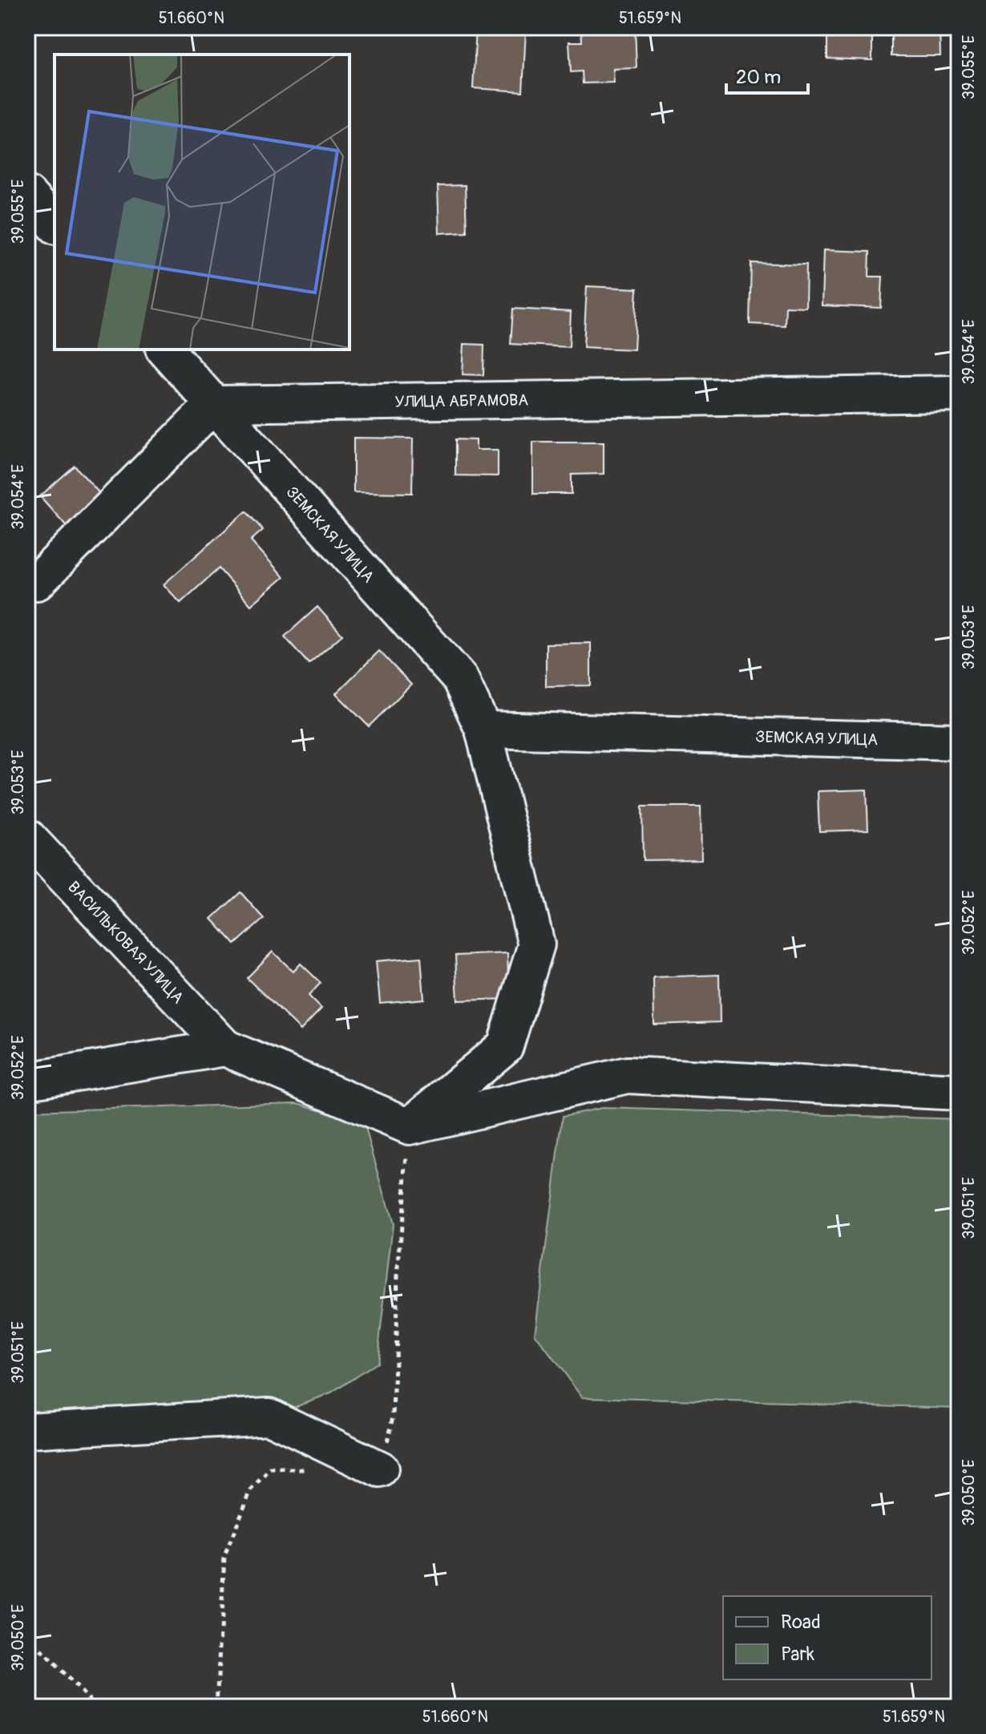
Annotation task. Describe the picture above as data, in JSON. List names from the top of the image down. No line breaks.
{"streets":{"street":["УЛИЦА АБРАМОВА","ЗЕМСКАЯ УЛИЦА","ВАСИЛЬКОВАЯ УЛИЦА"]},"crossings":[["УЛИЦА АБРАМОВА","ЗЕМСКАЯ УЛИЦА"]],"legend":["Road","Park"],"scale_bar":"20 m","coordinates":["51.660°N","51.659°N","39.055°E","39.054°E","39.053°E","39.052°E","39.051°E","39.050°E"]}
